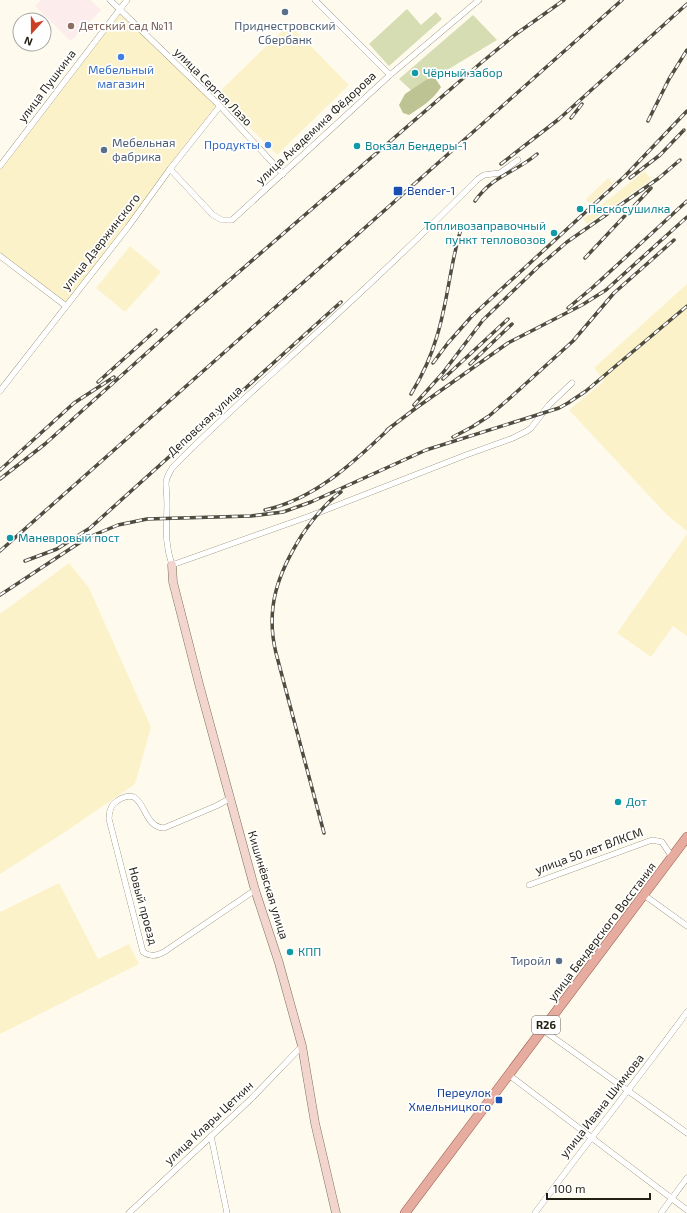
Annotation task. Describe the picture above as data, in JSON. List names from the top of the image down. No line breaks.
{"streets":{"main road":["улица Бендерского Восстания","R26"],"street":["улица Пушкина","улица Сергея Лазо","улица Академика Фёдорова","улица Дзержинского","Деповская улица","улица 50 лет ВЛКСМ","Кишинёвская улица","Новый проезд","улица Ивана Шимкова","улица Клары Цеткин"]},"crossings":[["улица Пушкина","улица Сергея Лазо"],["улица Сергея Лазо","улица Академика Фёдорова"],["улица Сергея Лазо","улица Дзержинского"],["улица Академика Фёдорова","улица Дзержинского"],["Деповская улица","Кишинёвская улица"],["улица 50 лет ВЛКСМ","улица Бендерского Восстания"],["Кишинёвская улица","Новый проезд"],["Кишинёвская улица","улица Клары Цеткин"]],"places":{"other":["Приднестровский Сбербанк","Детский сад №11","Мебельный магазин","Чёрный забор","Продукты","Вокзал Бендеры-1","Мебельная фабрика","Пескосушилка","Топливозаправочный пункт тепловозов","Маневровый пост","Дот","КПП","Тиройл"],"transit":["Bender-1","Переулок Хмельницкого"]},"scale_bar":"100 m","north":"bottom"}
